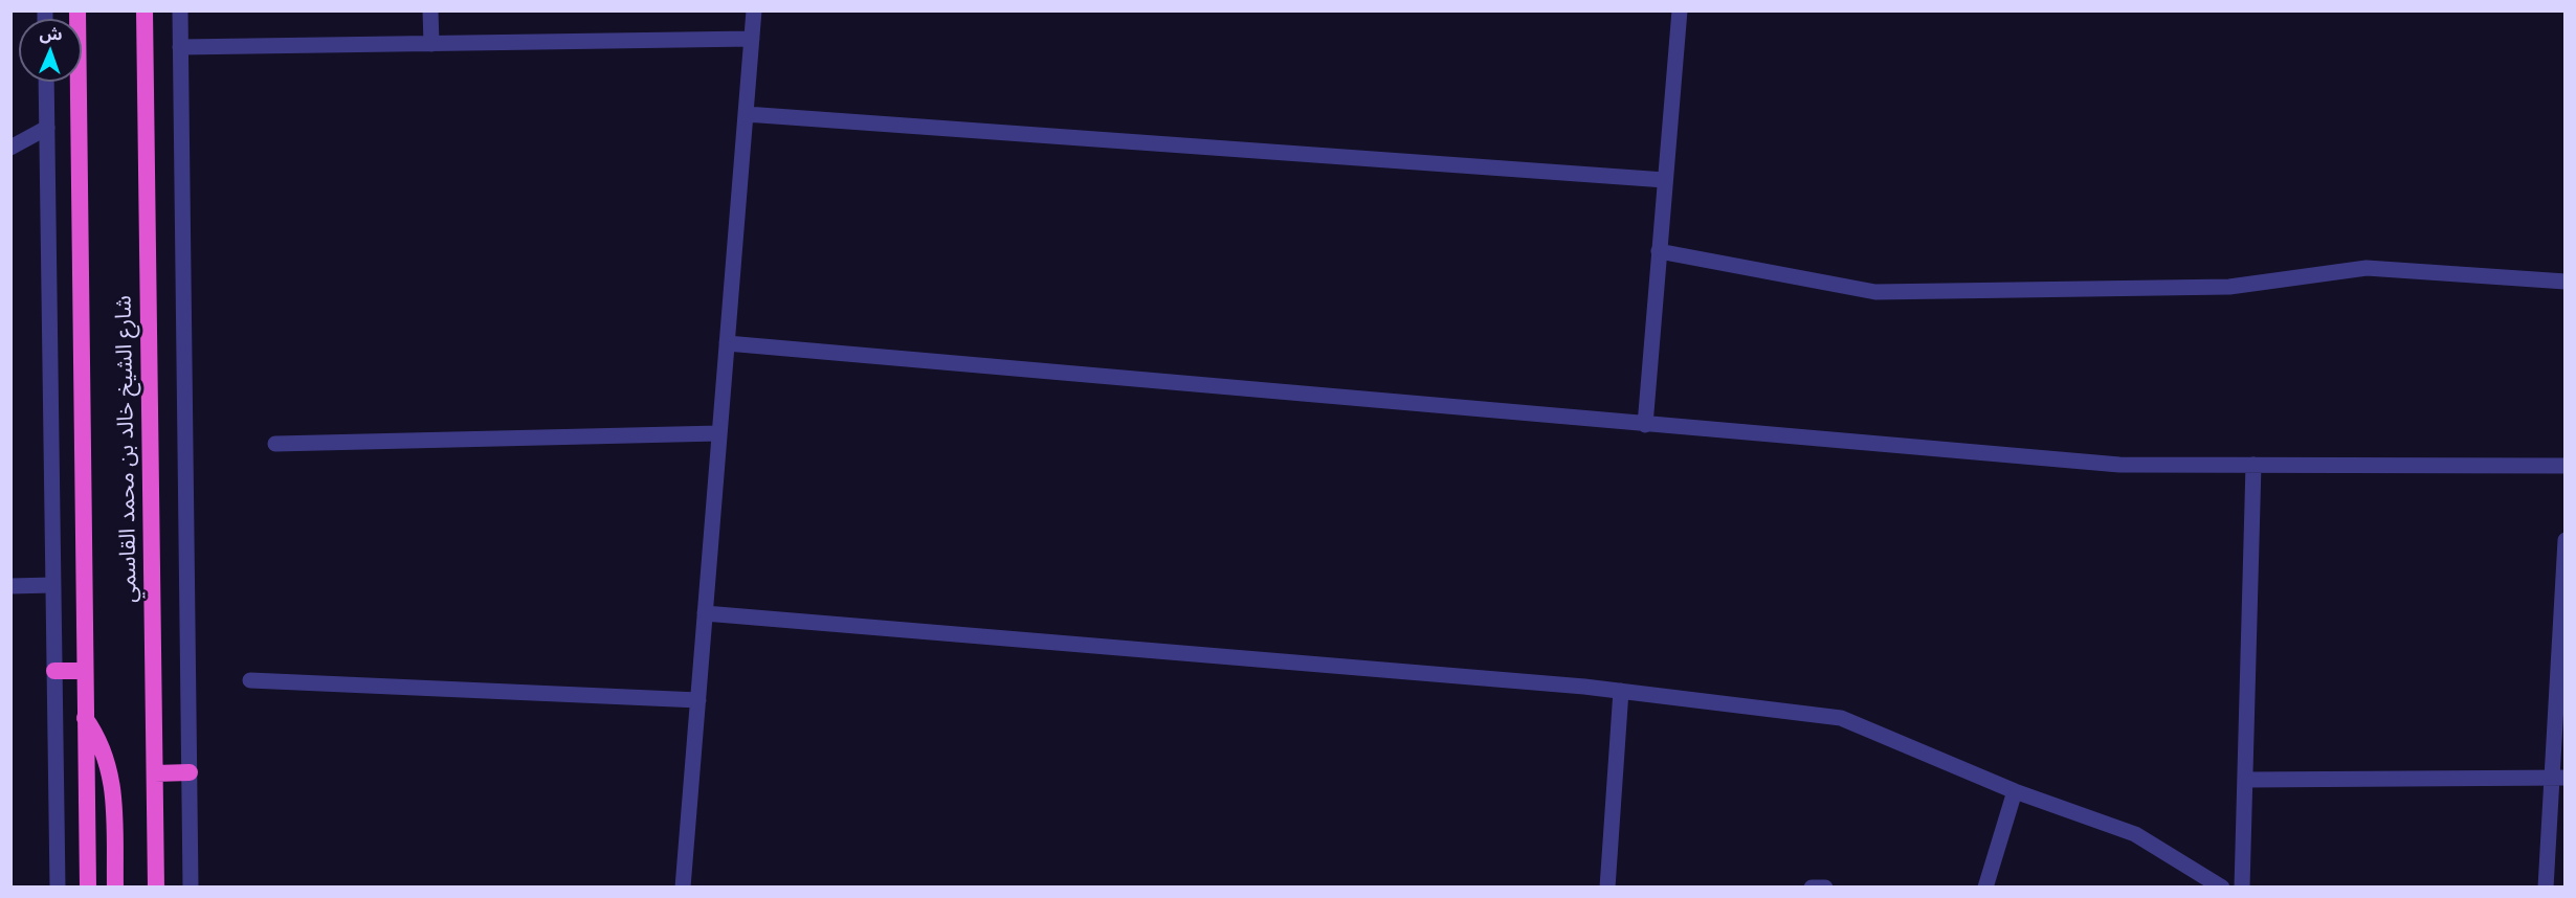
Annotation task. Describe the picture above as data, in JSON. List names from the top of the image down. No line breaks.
{"streets":{"highway":["شارع الشيخ خالد بن محمد القاسمي"]},"north":"top"}
